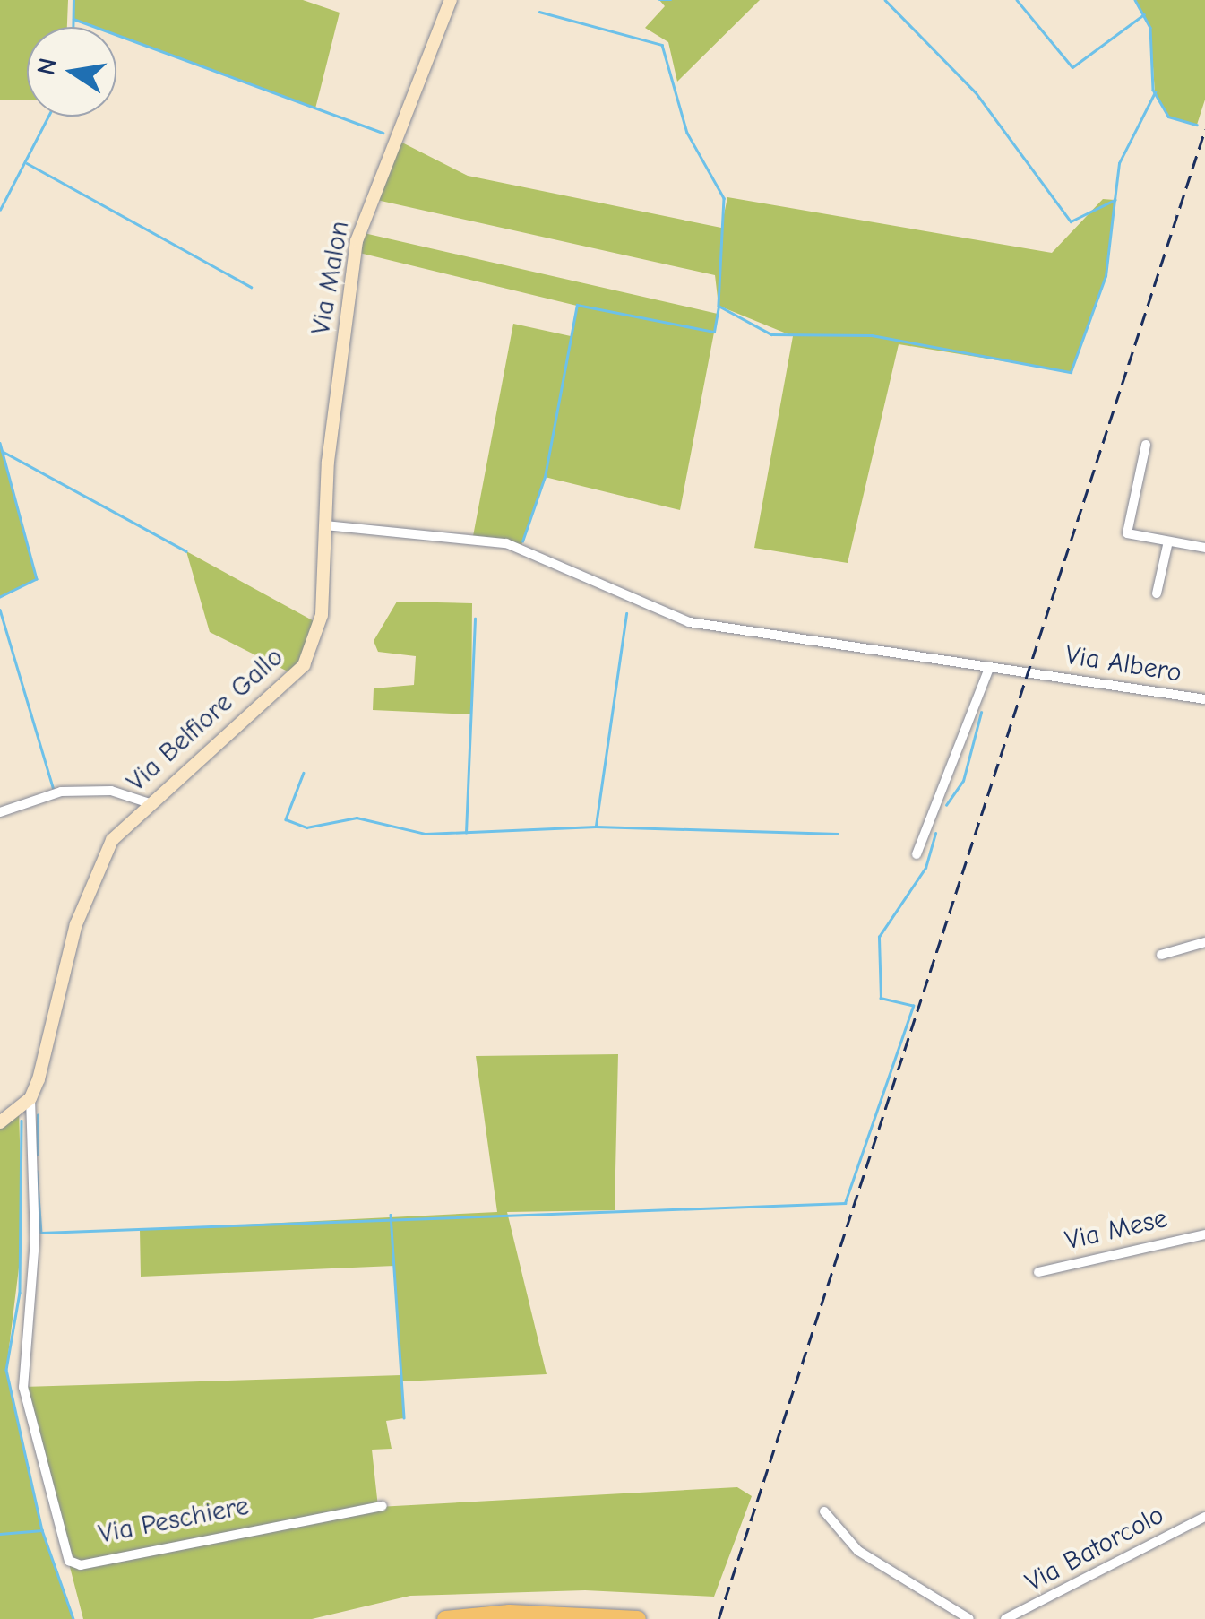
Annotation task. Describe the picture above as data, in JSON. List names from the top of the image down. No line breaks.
{"streets":{"street":["Via Malon","Via Albero","Via Belfiore Gallo","Via Mese","Via Peschiere","Via Batorcolo"]},"crossings":[["Via Malon","Via Belfiore Gallo"],["Via Belfiore Gallo","Via Peschiere"]],"north":"left"}
